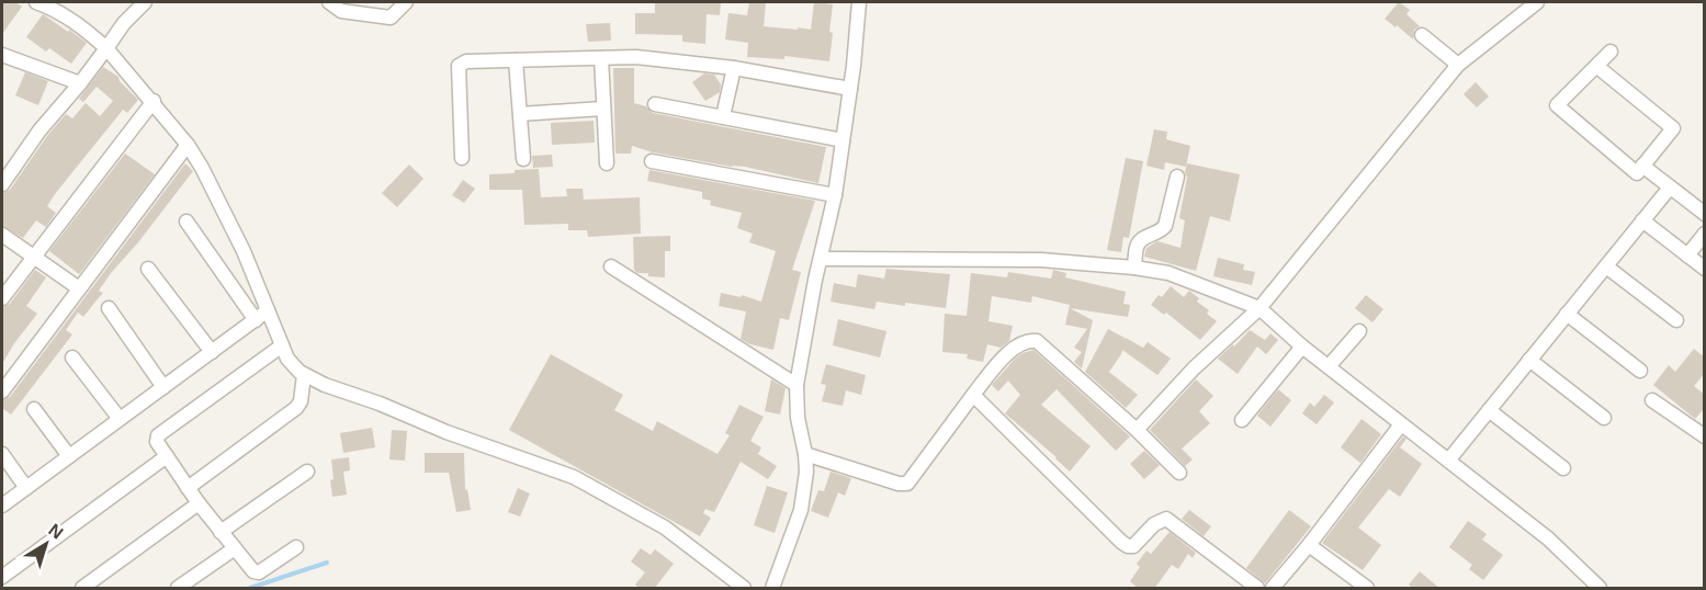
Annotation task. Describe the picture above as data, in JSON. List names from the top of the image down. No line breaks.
{"north":"top right"}
